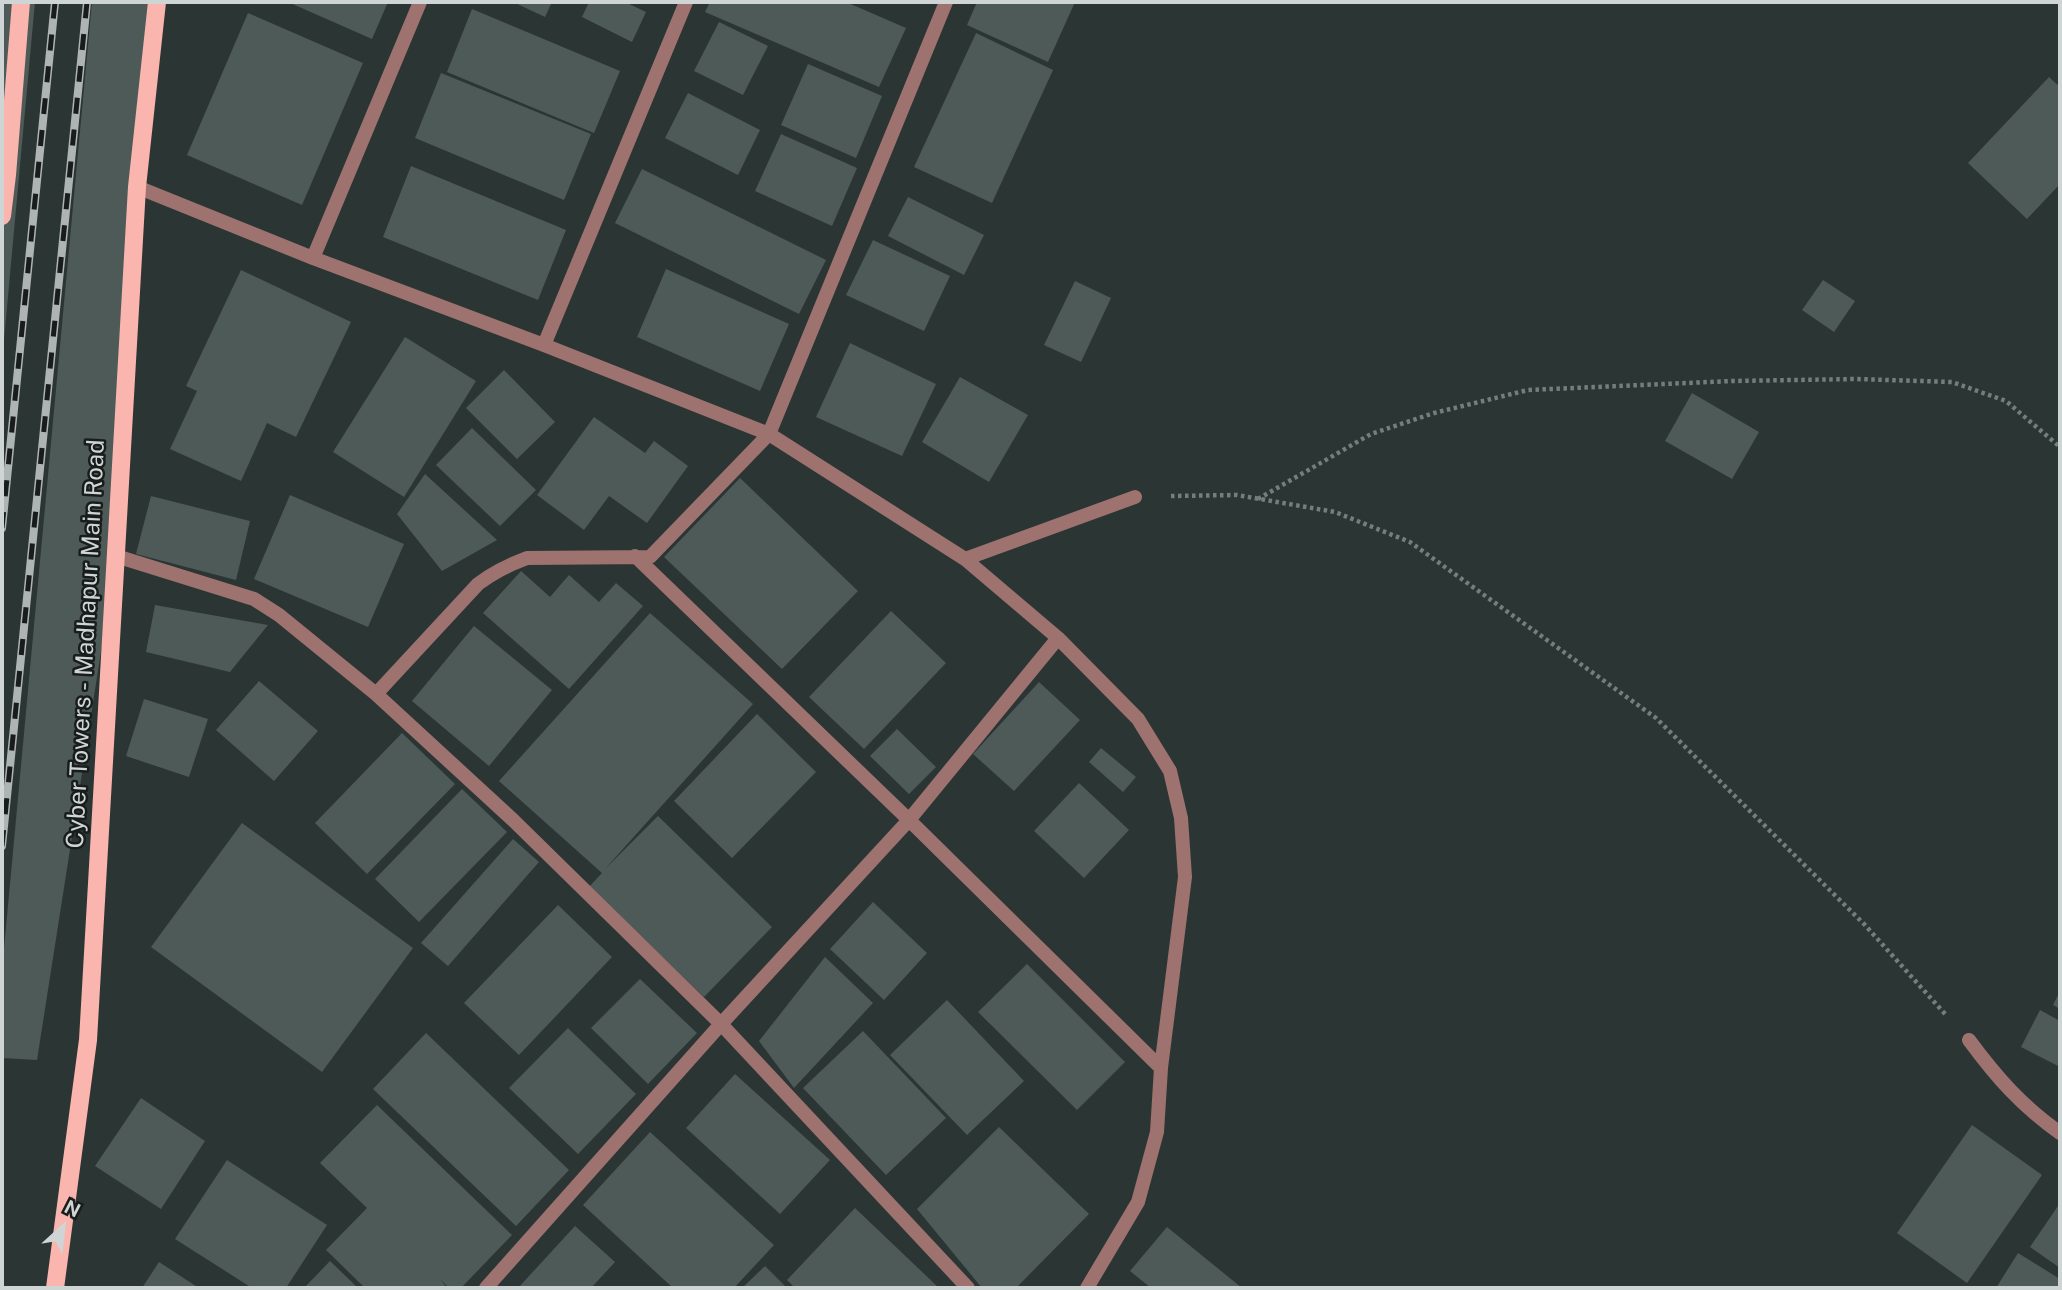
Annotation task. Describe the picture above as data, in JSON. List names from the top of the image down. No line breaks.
{"streets":{"main road":["Cyber Towers - Madhapur Main Road"]},"north":"top right"}
